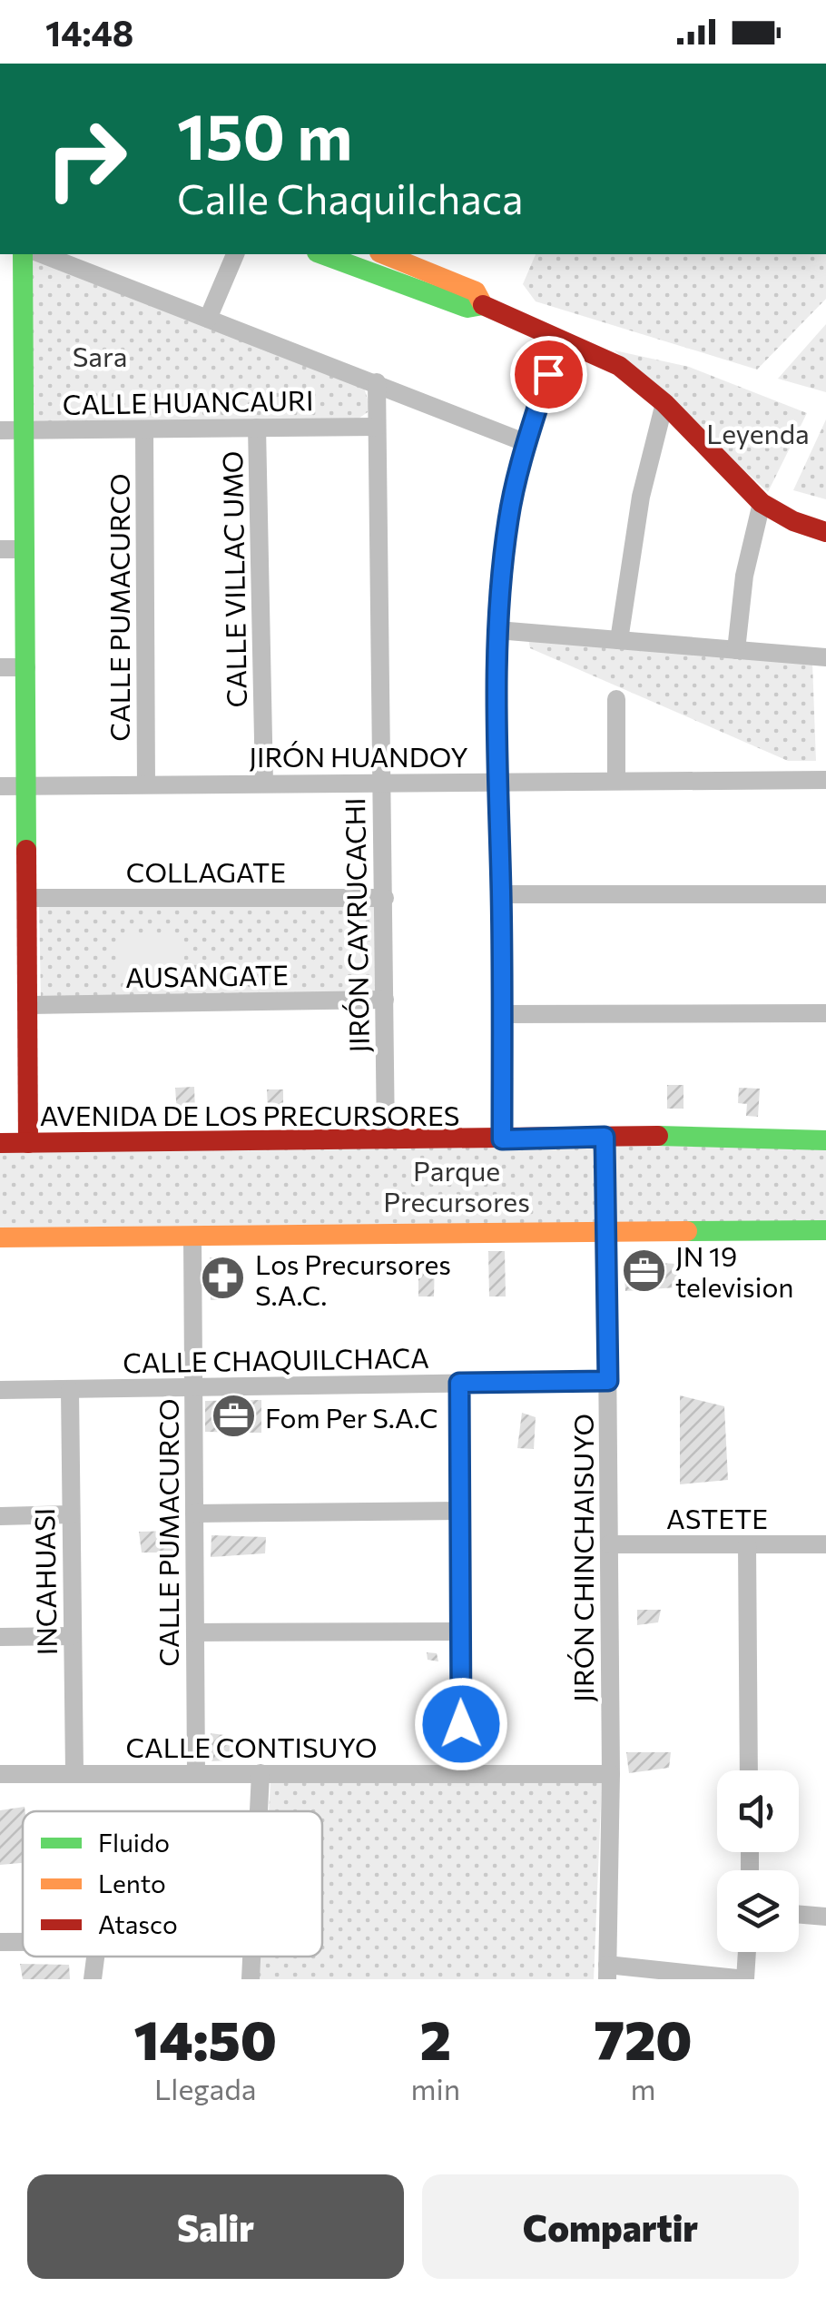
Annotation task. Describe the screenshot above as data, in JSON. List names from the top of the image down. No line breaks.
{"streets":{"main road":["AVENIDA DE LOS PRECURSORES"],"street":["CALLE HUANCAURI","CALLE VILLAC UMO","CALLE PUMACURCO","JIRÓN HUANDOY","COLLAGATE","JIRÓN CAYRUCACHI","AUSANGATE","CALLE CHAQUILCHACA","ASTETE","JIRÓN CHINCHAISUYO","INCAHUASI","CALLE CONTISUYO"]},"crossings":[["CALLE HUANCAURI","CALLE VILLAC UMO"],["CALLE HUANCAURI","CALLE PUMACURCO"],["CALLE HUANCAURI","JIRÓN CAYRUCACHI"],["CALLE VILLAC UMO","JIRÓN HUANDOY"],["CALLE PUMACURCO","JIRÓN HUANDOY"],["CALLE PUMACURCO","CALLE CHAQUILCHACA"],["CALLE PUMACURCO","CALLE CONTISUYO"],["JIRÓN HUANDOY","JIRÓN CAYRUCACHI"],["COLLAGATE","JIRÓN CAYRUCACHI"],["JIRÓN CAYRUCACHI","AUSANGATE"],["JIRÓN CAYRUCACHI","AVENIDA DE LOS PRECURSORES"],["AVENIDA DE LOS PRECURSORES","JIRÓN CHINCHAISUYO"],["CALLE CHAQUILCHACA","JIRÓN CHINCHAISUYO"],["CALLE CHAQUILCHACA","INCAHUASI"],["ASTETE","JIRÓN CHINCHAISUYO"],["JIRÓN CHINCHAISUYO","CALLE CONTISUYO"],["INCAHUASI","CALLE CONTISUYO"]],"parks":["Sara","Leyenda","Parque Precursores"],"places":{"office":["JN 19 television","Fom Per S.A.C"],"pharmacy":["Los Precursores S.A.C."]},"legend":["Fluido","Lento","Atasco"],"page":{"status":"14:48","turn":["150 m","Calle Chaquilchaca"],"eta":["14:50","Llegada","2","min","720","m"],"buttons":["Salir","Compartir"]}}
